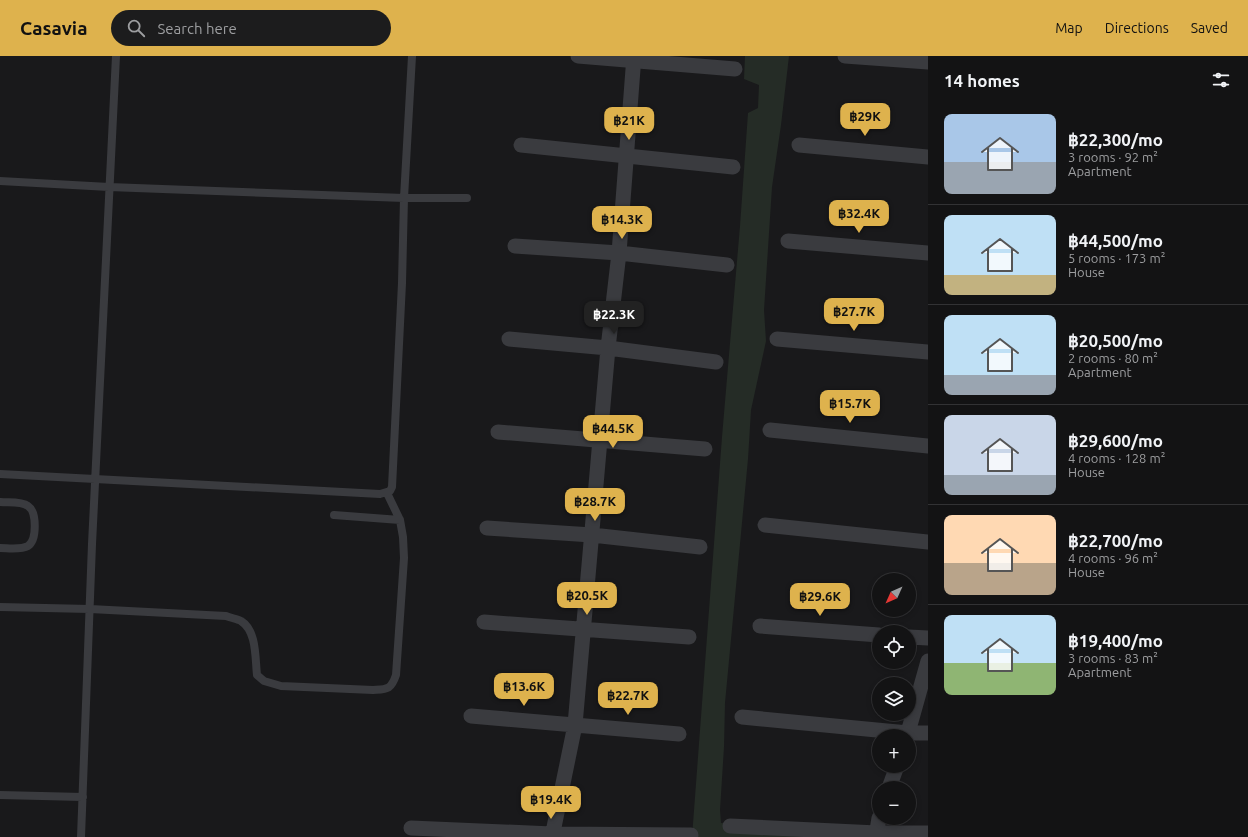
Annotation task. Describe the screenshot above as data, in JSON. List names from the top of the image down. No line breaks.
{"north":"bottom left","page":{"header":"Casavia","search":"Search here","nav":["Map","Directions","Saved"],"heading":"14 homes","price":["฿29K","฿21K","฿32.4K","฿14.3K","฿27.7K","฿22.3K","฿15.7K","฿44.5K","฿28.7K","฿20.5K","฿29.6K","฿13.6K","฿22.7K","฿19.4K"],"list":[{"name":"฿22,300/mo","note":"3 rooms · 92 m² · Apartment"},{"name":"฿44,500/mo","note":"5 rooms · 173 m² · House"},{"name":"฿20,500/mo","note":"2 rooms · 80 m² · Apartment"},{"name":"฿29,600/mo","note":"4 rooms · 128 m² · House"},{"name":"฿22,700/mo","note":"4 rooms · 96 m² · House"},{"name":"฿19,400/mo","note":"3 rooms · 83 m² · Apartment"}],"map_buttons":["+","−"]}}
